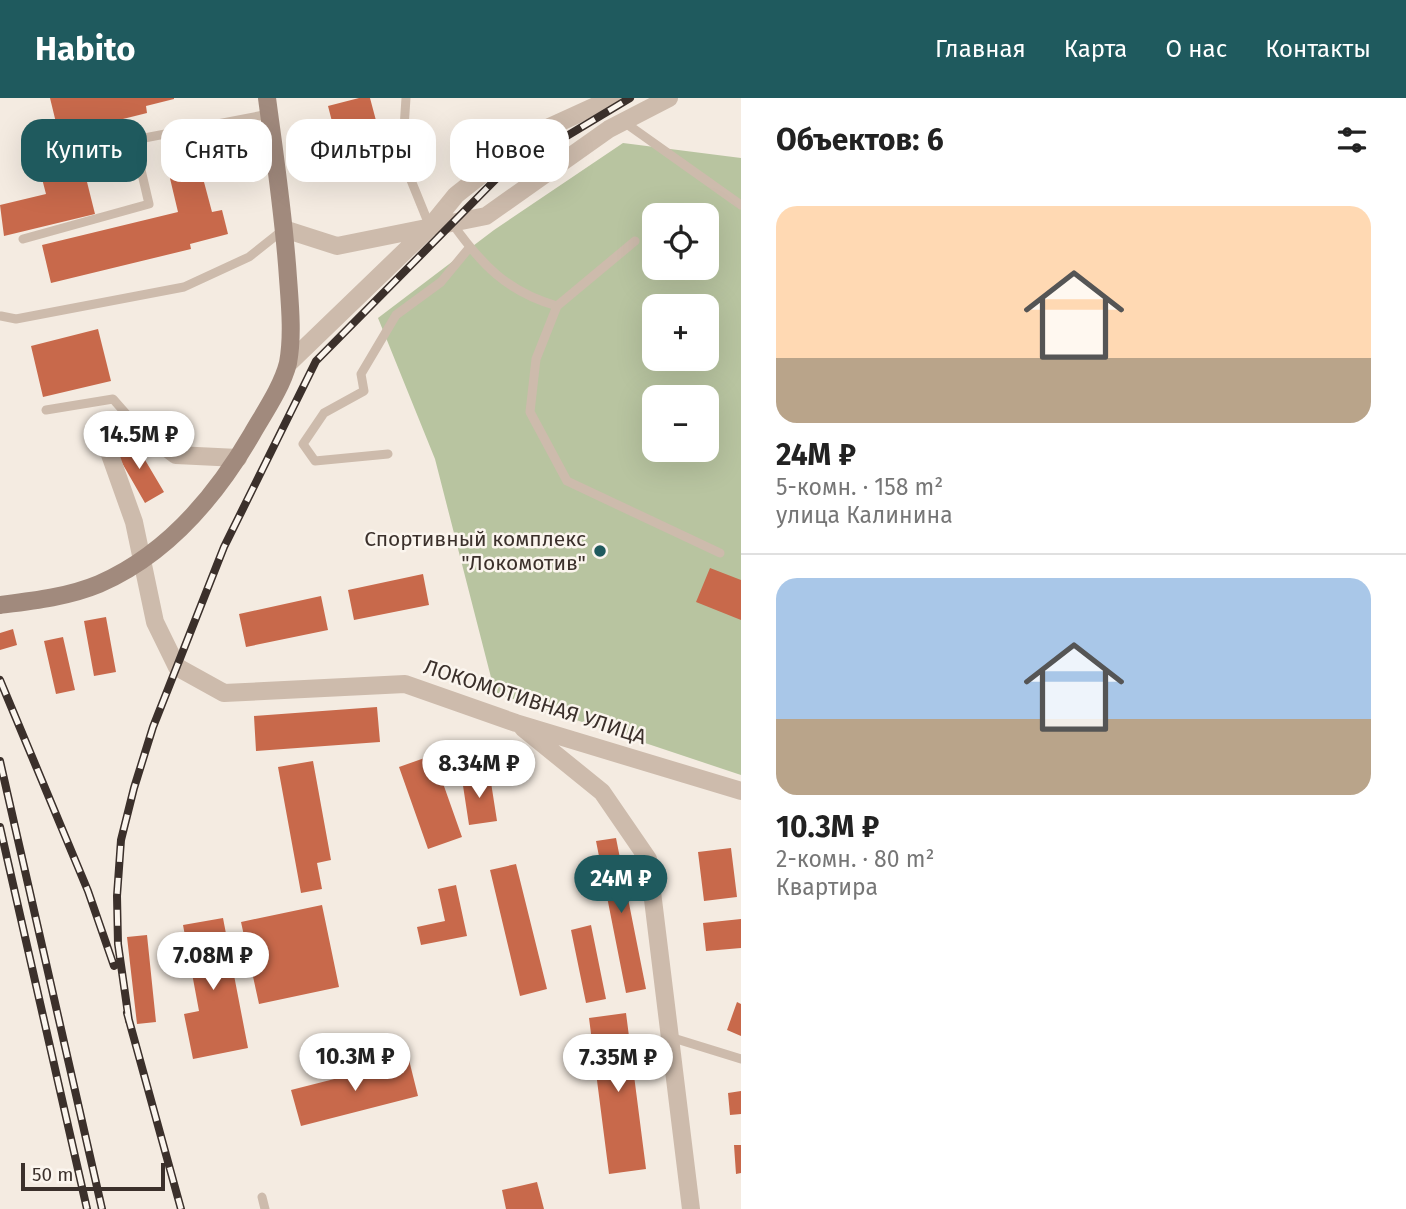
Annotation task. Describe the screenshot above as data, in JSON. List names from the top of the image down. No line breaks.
{"streets":{"street":["ЛОКОМОТИВНАЯ УЛИЦА"]},"places":["Спортивный комплекс \"Локомотив\""],"scale_bar":"50 m","page":{"header":"Habito","nav":["Главная","Карта","О нас","Контакты"],"heading":"Объектов: 6","chip":["Купить","Снять","Фильтры","Новое"],"list":[{"name":"24M ₽","note":"5-комн. · 158 m² · улица Калинина"},{"name":"10.3M ₽","note":"2-комн. · 80 m² · Квартира"}],"map_buttons":["+","−"],"price":["14.5M ₽","8.34M ₽","24M ₽","7.08M ₽","10.3M ₽","7.35M ₽"],"scale":"50 m"}}
